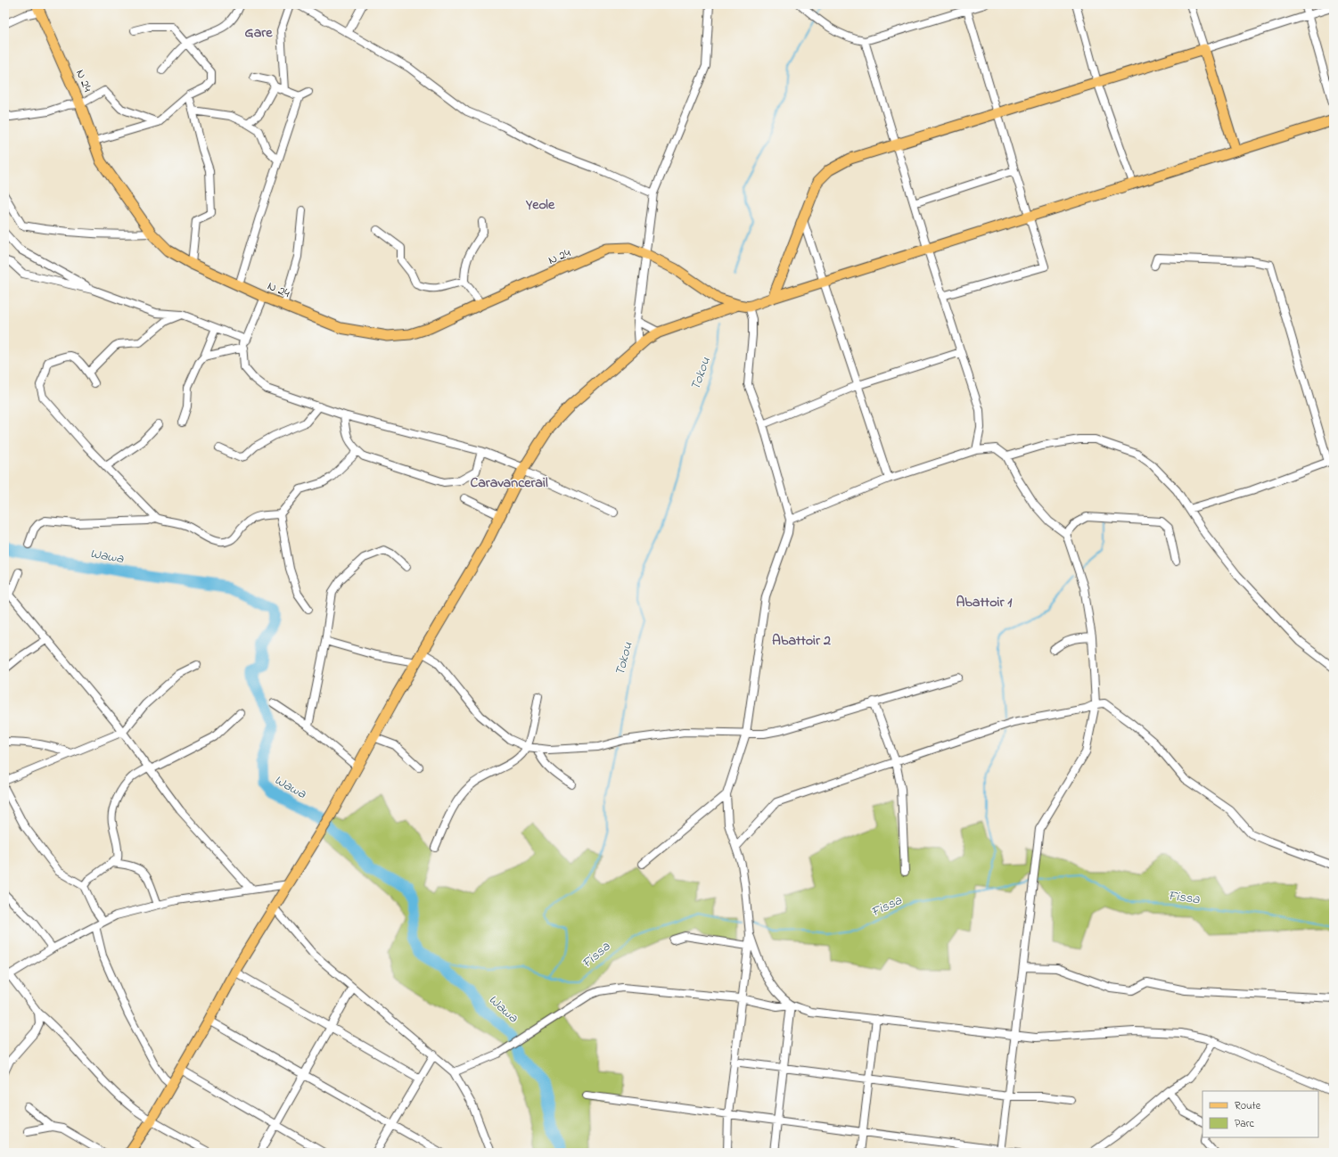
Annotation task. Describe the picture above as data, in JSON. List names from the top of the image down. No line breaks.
{"streets":{"main road":["N 24"]},"districts":["Gare","Yeole","Caravancerail","Abattoir 1","Abattoir 2"],"water":["Tokou","Wawa","Fissa"],"legend":["Route","Parc"]}
